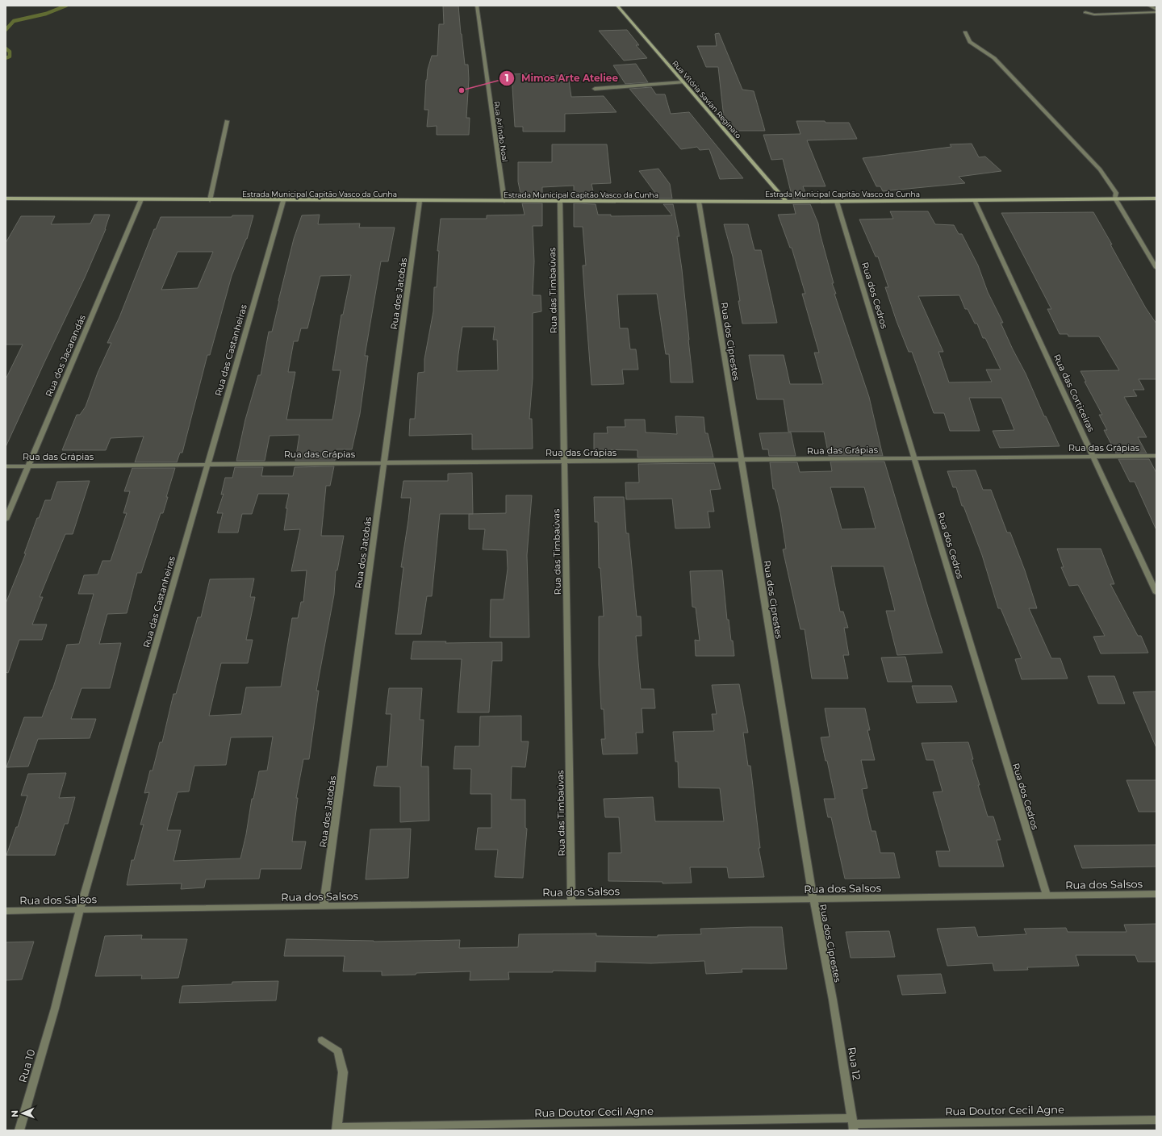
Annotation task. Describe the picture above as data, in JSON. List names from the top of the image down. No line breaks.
{"streets":{"main road":["Rua Vitória Savian Reginato","Estrada Municipal Capitão Vasco da Cunha"],"street":["Rua Arlindo Noal","Rua das Timbaúvas","Rua dos Jatobás","Rua dos Cedros","Rua dos Ciprestes","Rua das Castanheiras","Rua dos Jacarandás","Rua das Corticeiras","Rua das Grápias","Rua dos Salsos","Rua 12","Rua 10","Rua Doutor Cecil Agne"]},"crossings":[["Rua Vitória Savian Reginato","Estrada Municipal Capitão Vasco da Cunha"],["Rua Arlindo Noal","Estrada Municipal Capitão Vasco da Cunha"],["Estrada Municipal Capitão Vasco da Cunha","Rua das Timbaúvas"],["Estrada Municipal Capitão Vasco da Cunha","Rua dos Jatobás"],["Estrada Municipal Capitão Vasco da Cunha","Rua dos Cedros"],["Estrada Municipal Capitão Vasco da Cunha","Rua dos Ciprestes"],["Estrada Municipal Capitão Vasco da Cunha","Rua das Castanheiras"],["Estrada Municipal Capitão Vasco da Cunha","Rua dos Jacarandás"],["Estrada Municipal Capitão Vasco da Cunha","Rua das Corticeiras"],["Rua das Timbaúvas","Rua das Grápias"],["Rua das Timbaúvas","Rua dos Salsos"],["Rua dos Jatobás","Rua das Grápias"],["Rua dos Jatobás","Rua dos Salsos"],["Rua dos Cedros","Rua das Grápias"],["Rua dos Cedros","Rua dos Salsos"],["Rua dos Ciprestes","Rua das Grápias"],["Rua dos Ciprestes","Rua dos Salsos"],["Rua dos Ciprestes","Rua 12"],["Rua das Castanheiras","Rua das Grápias"],["Rua das Castanheiras","Rua dos Salsos"],["Rua das Castanheiras","Rua 10"],["Rua dos Jacarandás","Rua das Grápias"],["Rua das Corticeiras","Rua das Grápias"],["Rua 12","Rua Doutor Cecil Agne"]],"places":["Mimos Arte Ateliee"],"north":"left"}
